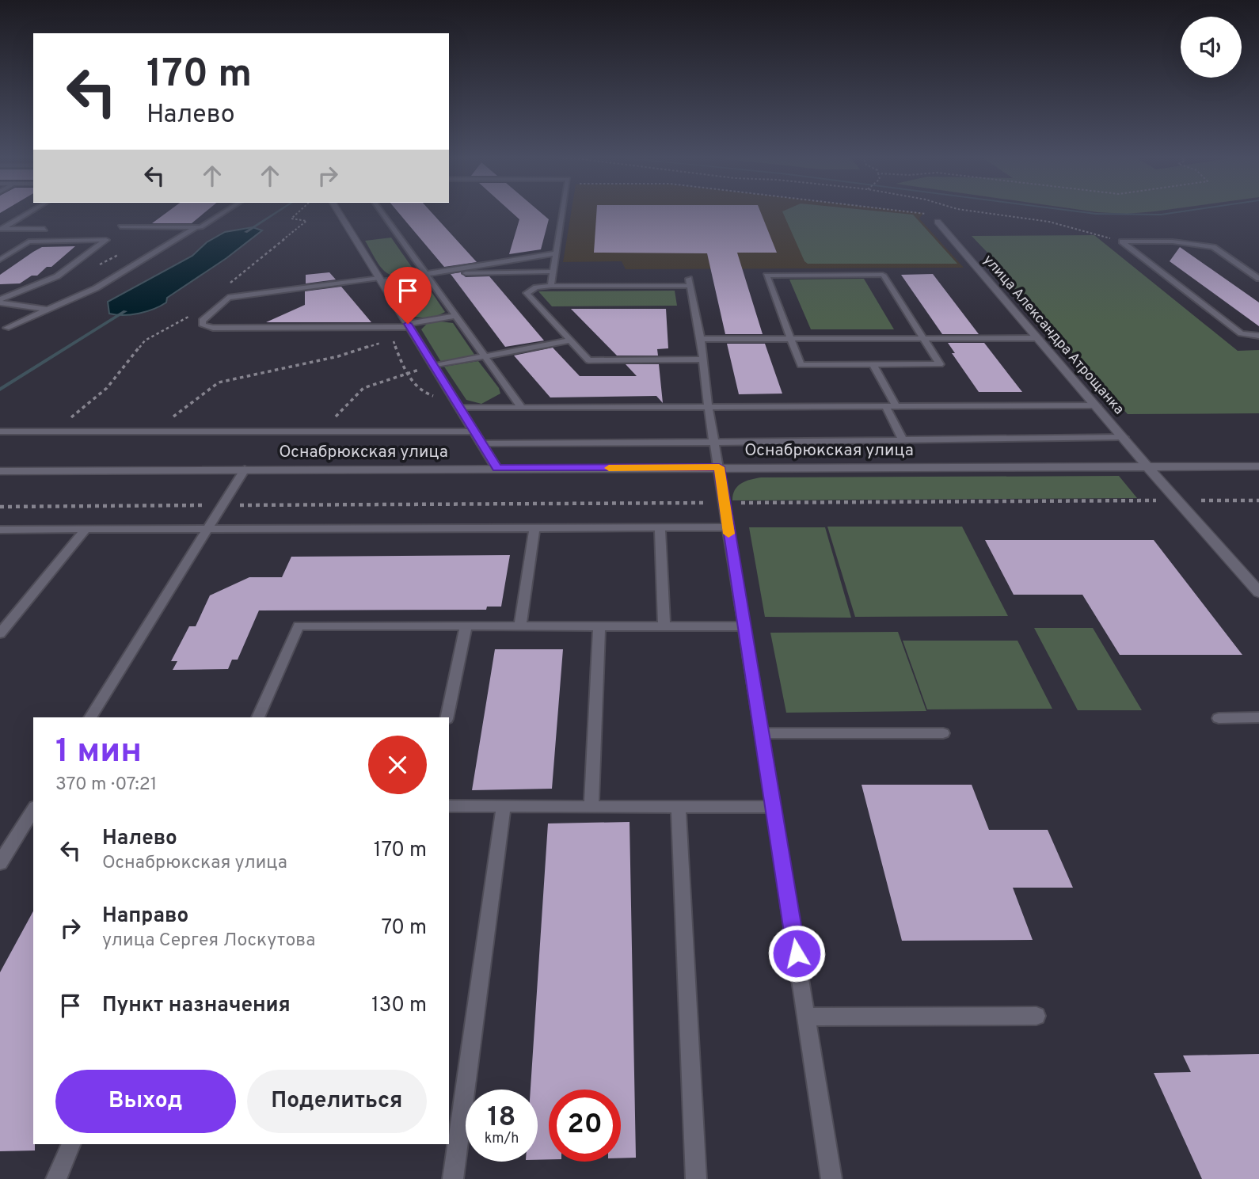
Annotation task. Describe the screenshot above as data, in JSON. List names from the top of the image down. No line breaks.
{"streets":{"street":["улица Александра Атрощанка","Оснабрюкская улица"]},"crossings":[["улица Александра Атрощанка","Оснабрюкская улица"]],"page":{"turn":["170 m","Налево"],"heading":["1 мин","370 m · 07:21"],"list":[{"name":"Налево","note":"Оснабрюкская улица","value":"170 m"},{"name":"Направо","note":"улица Сергея Лоскутова","value":"70 m"},{"name":"Пункт назначения","value":"130 m"}],"buttons":["Выход","Поделиться"],"speed":"18 km/h","limit":"20"}}
